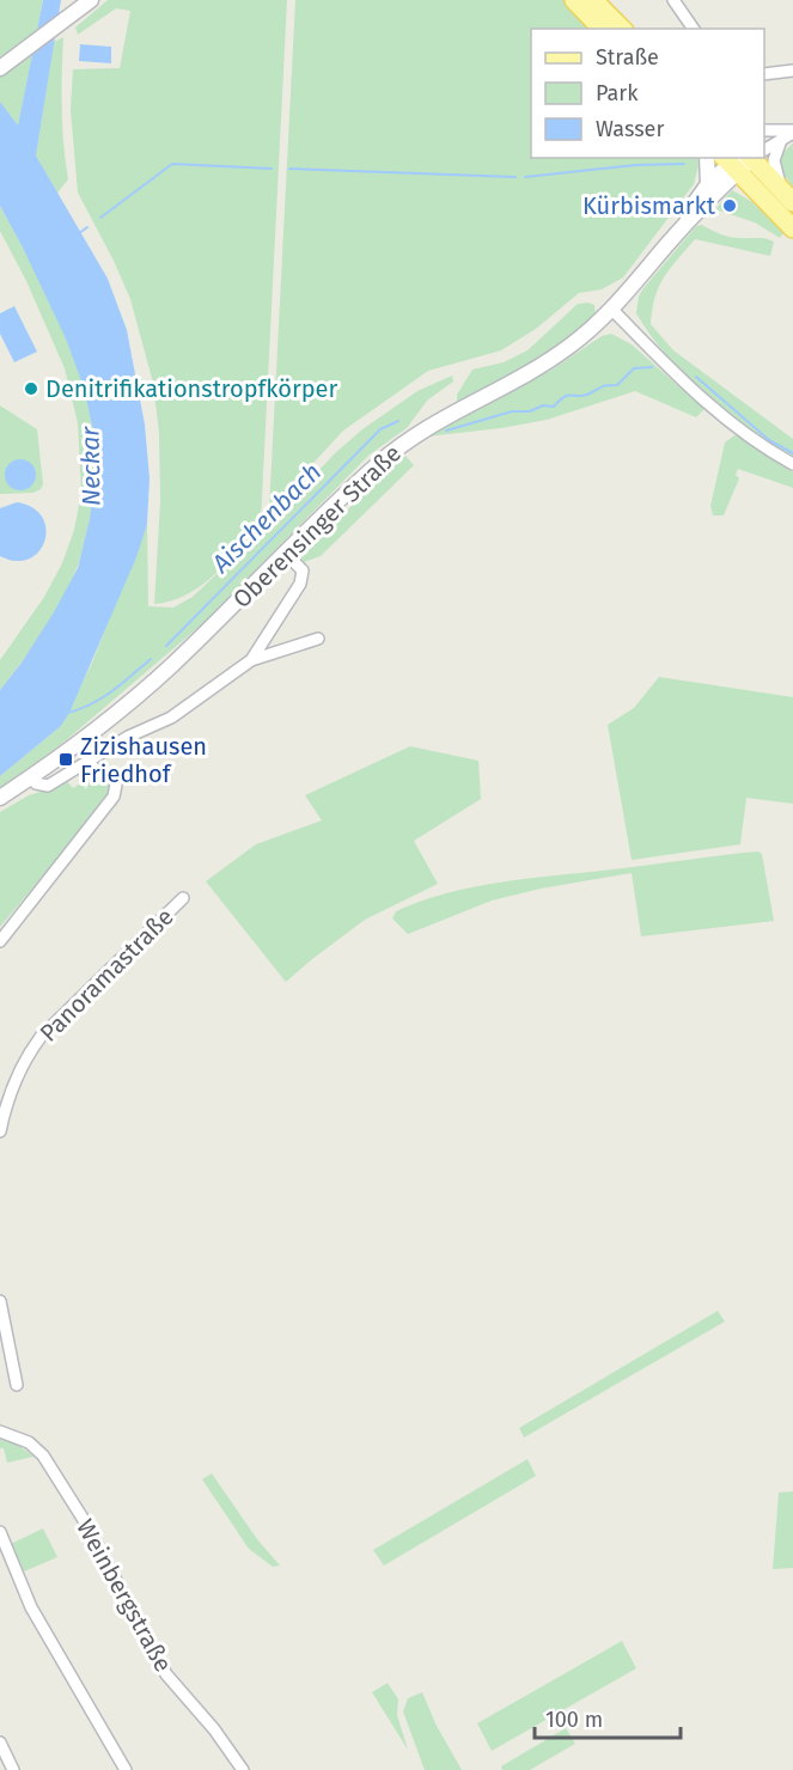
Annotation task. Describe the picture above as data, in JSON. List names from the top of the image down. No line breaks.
{"streets":{"street":["Oberensinger Straße","Panoramastraße","Weinbergstraße"]},"water":["Neckar","Aischenbach"],"places":{"other":["Kürbismarkt","Denitrifikationstropfkörper"],"transit":["Zizishausen Friedhof"]},"legend":["Straße","Park","Wasser"],"scale_bar":"100 m"}
